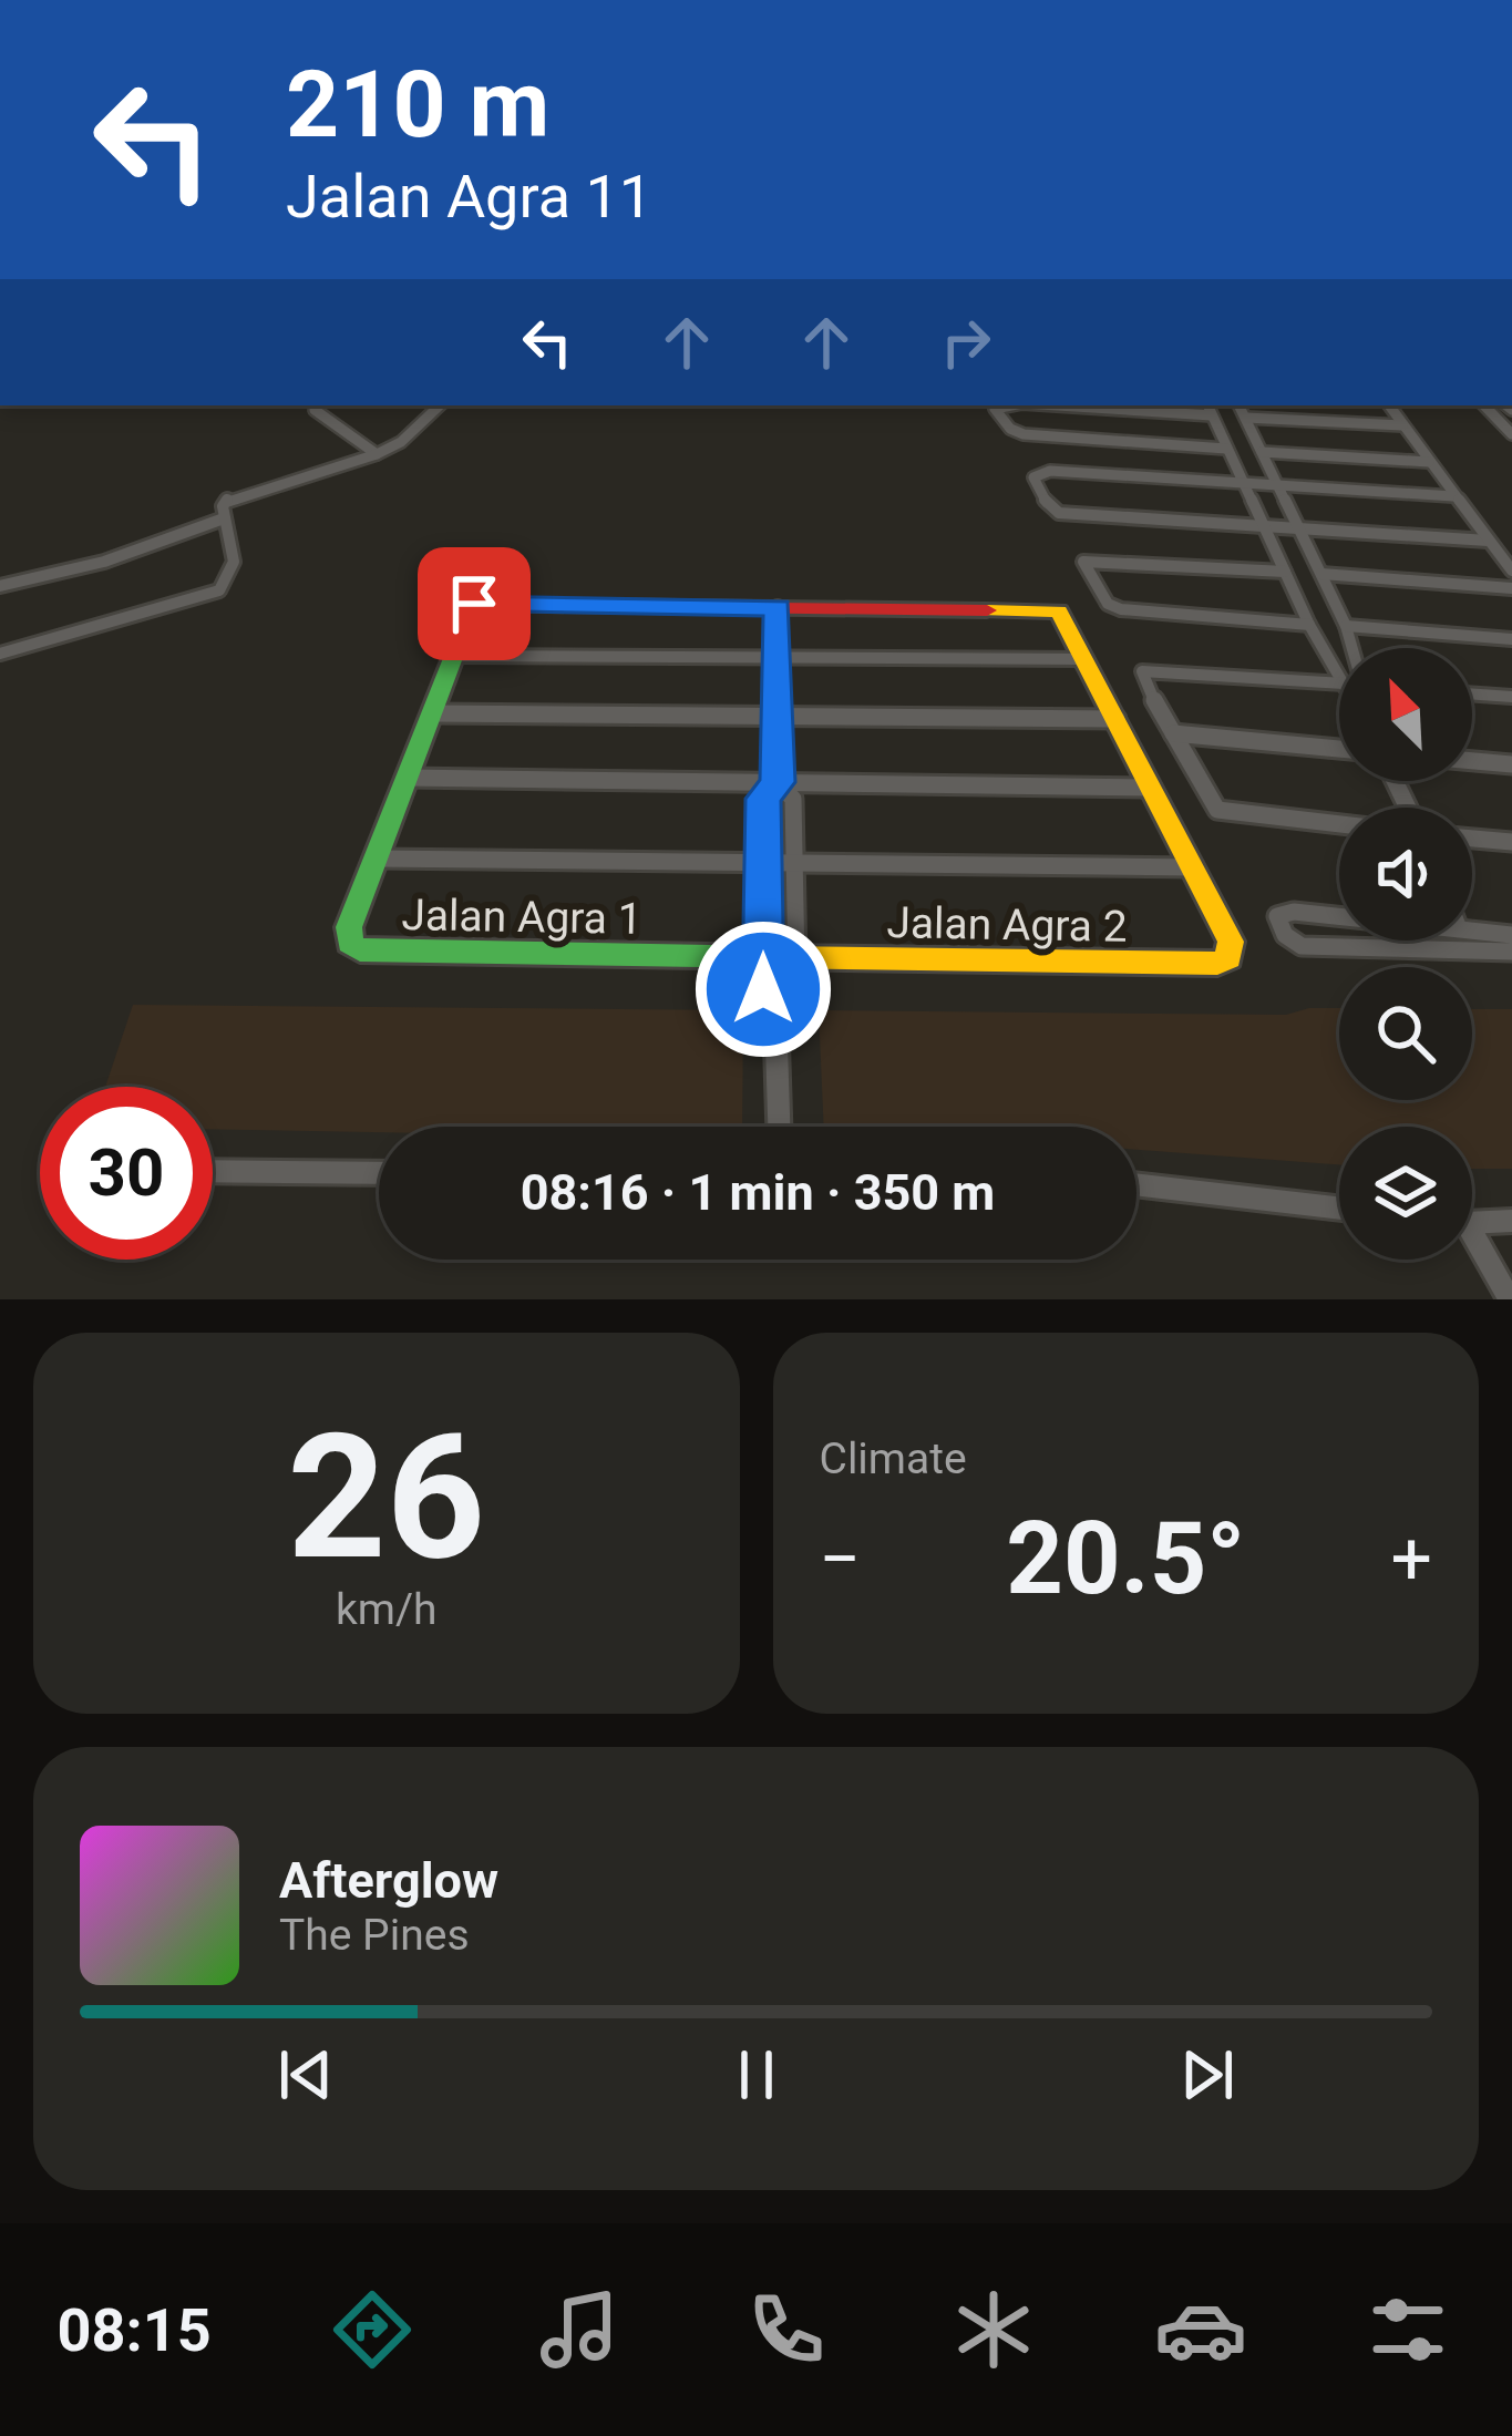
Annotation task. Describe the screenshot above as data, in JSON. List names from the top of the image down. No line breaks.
{"streets":{"street":["Jalan Agra 1","Jalan Agra 2"]},"crossings":[["Jalan Agra 1","Jalan Agra 2"]],"north":"top left","page":{"turn":["210 m","Jalan Agra 11"],"limit":"30","trip":"08:16 · 1 min · 350 m","tile":[["26","km/h"],"Climate"],"heat":["−","20.5°","+"],"song":["Afterglow","The Pines"],"tabs":"08:15"}}
